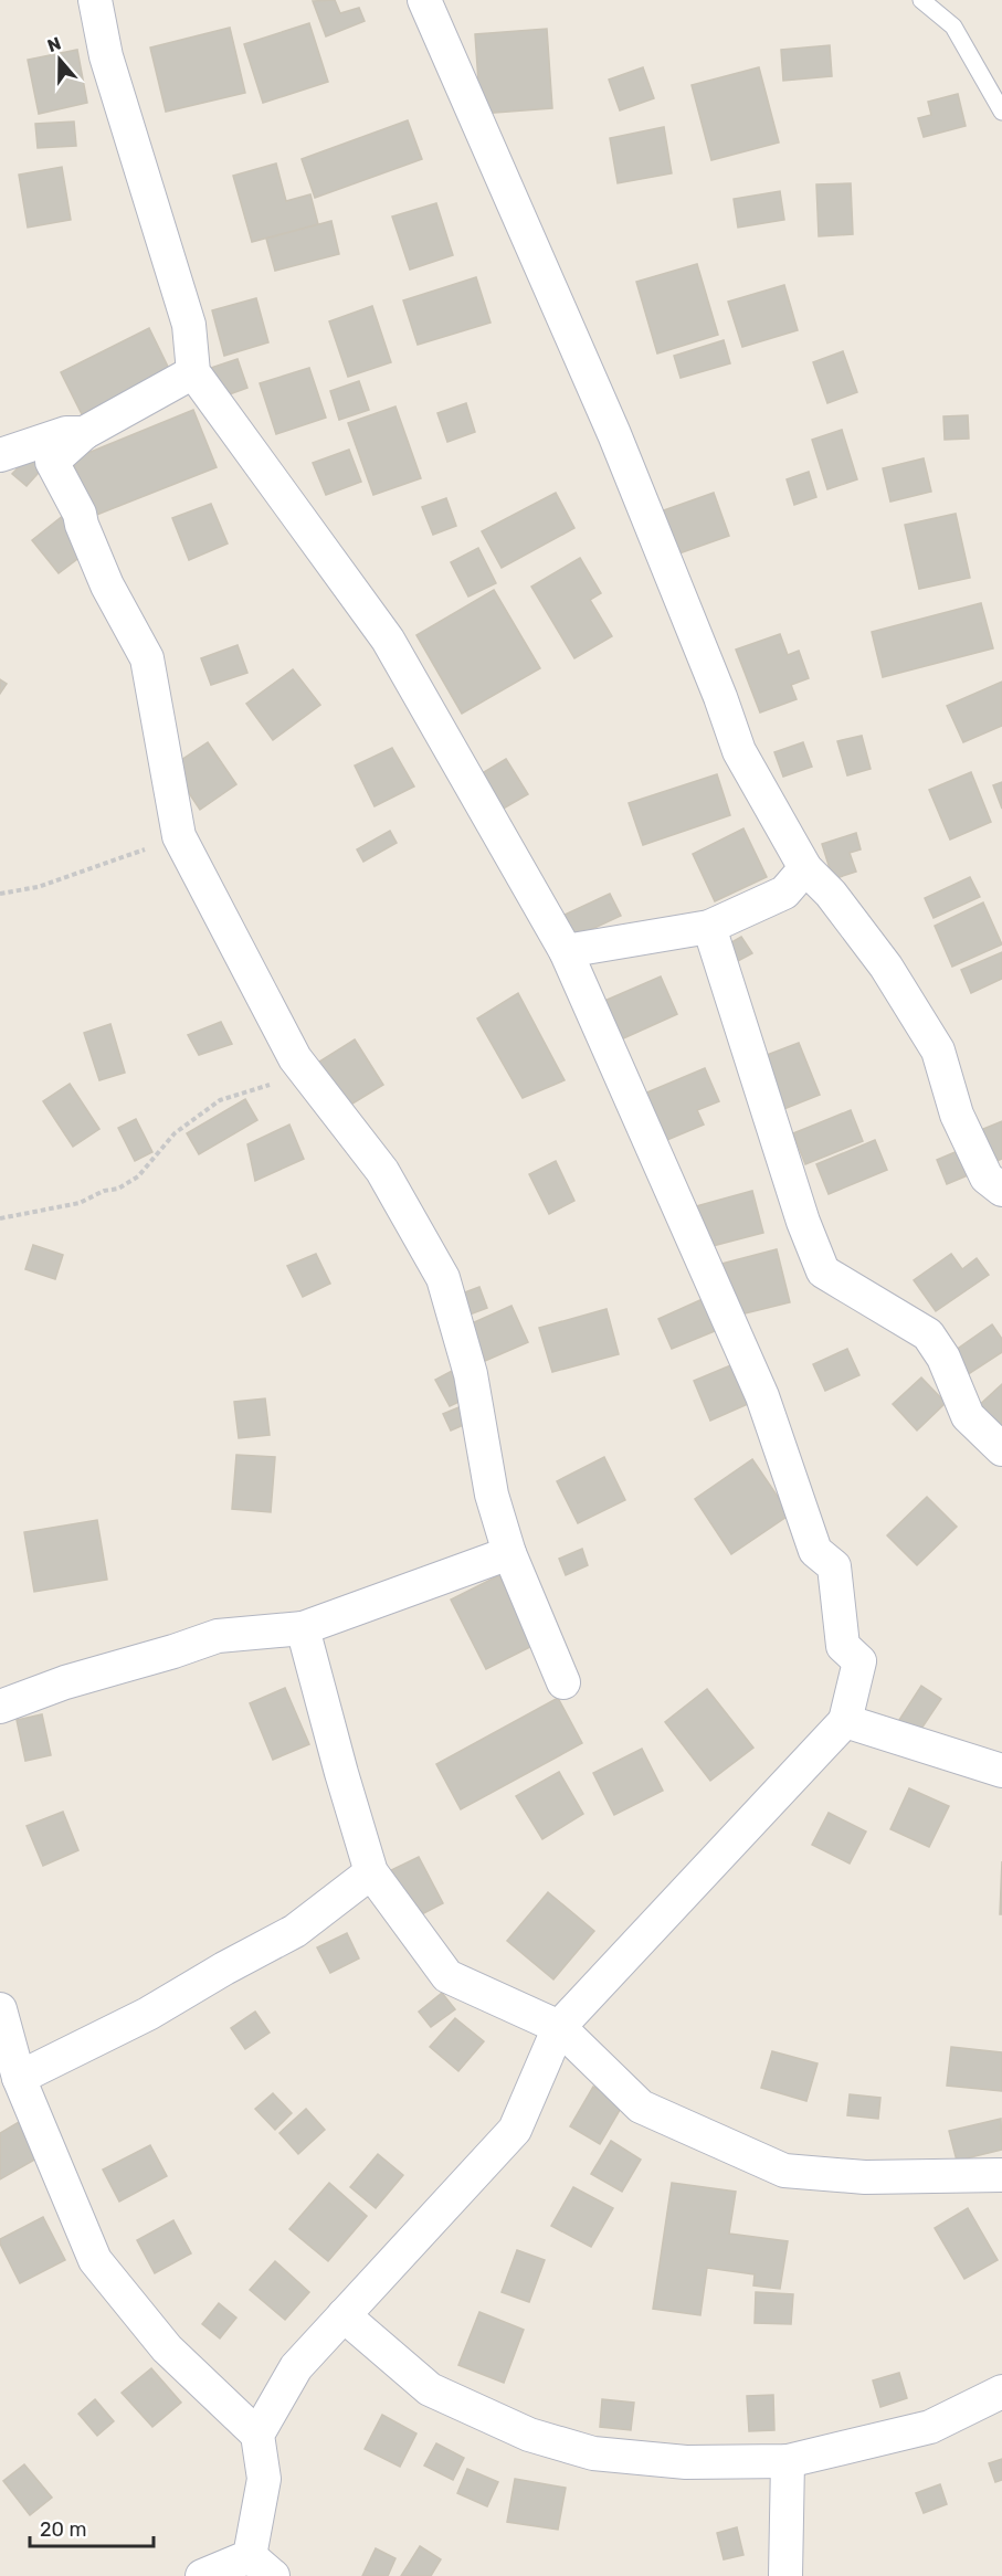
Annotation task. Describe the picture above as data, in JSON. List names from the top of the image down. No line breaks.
{"scale_bar":"20 m","north":"top"}
